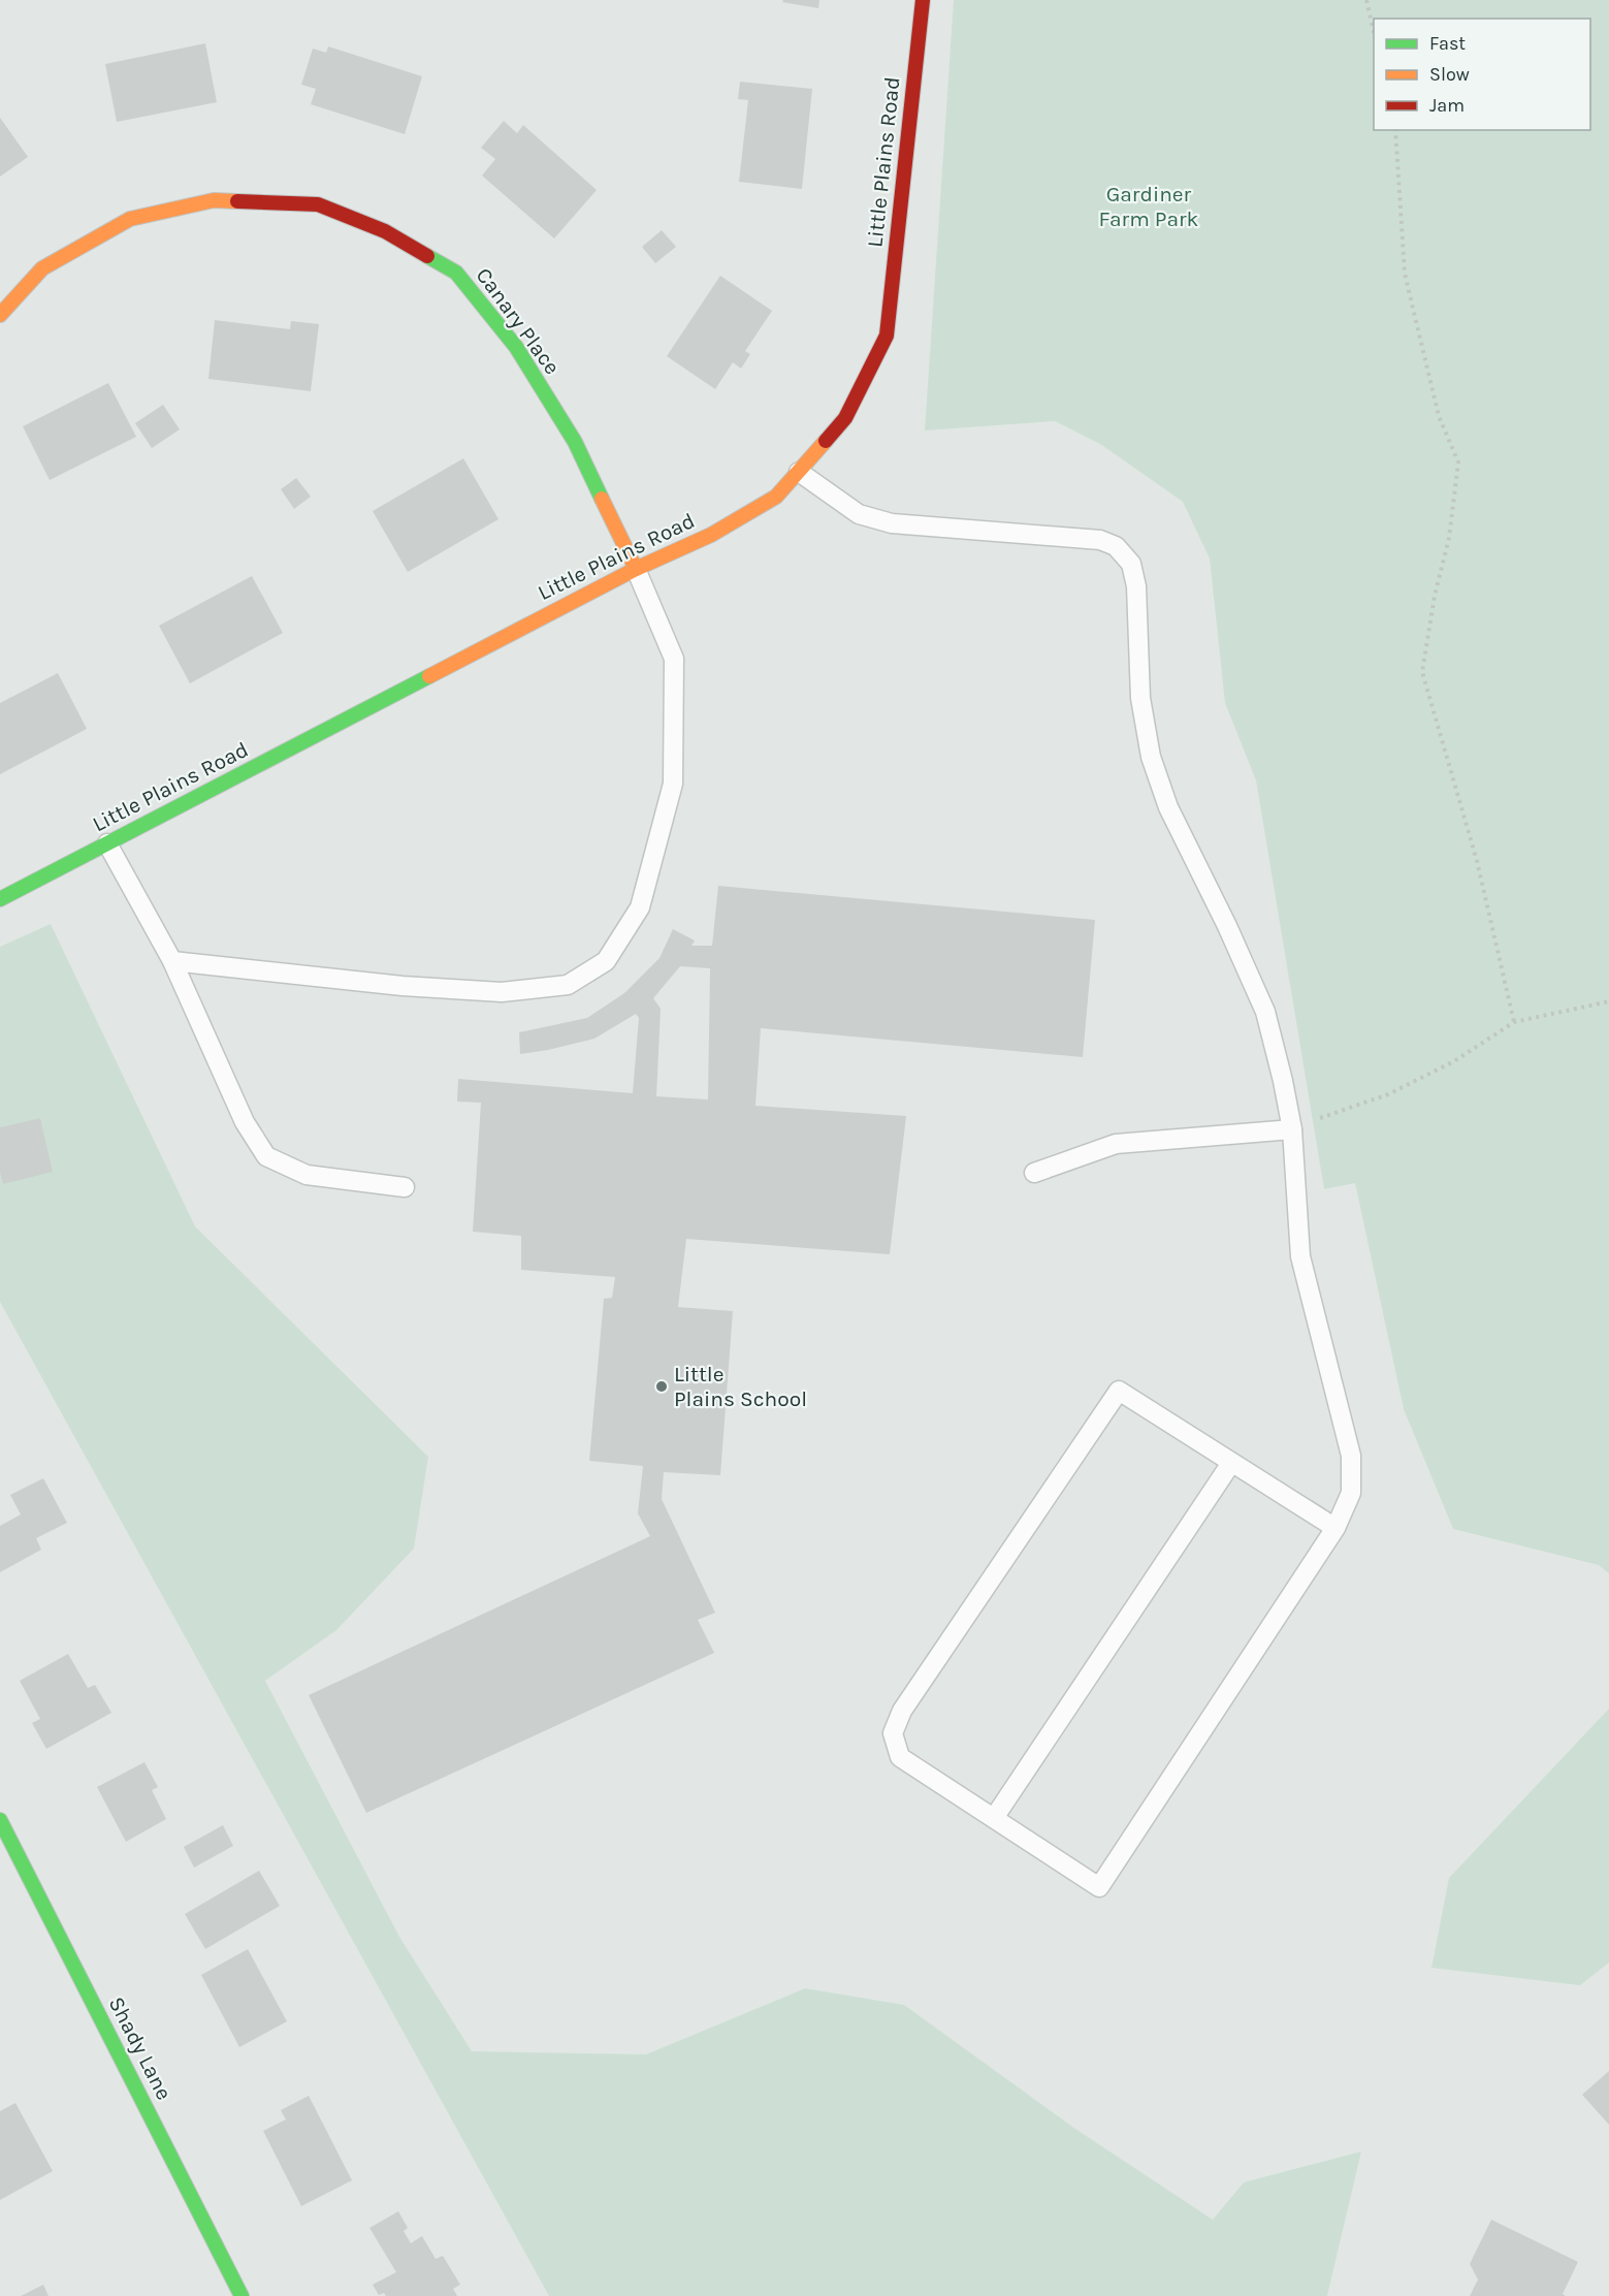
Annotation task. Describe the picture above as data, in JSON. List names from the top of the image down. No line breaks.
{"streets":{"street":["Little Plains Road","Canary Place","Shady Lane"]},"crossings":[["Little Plains Road","Canary Place"]],"parks":["Gardiner Farm Park"],"places":["Little Plains School"],"legend":["Fast","Slow","Jam"]}
